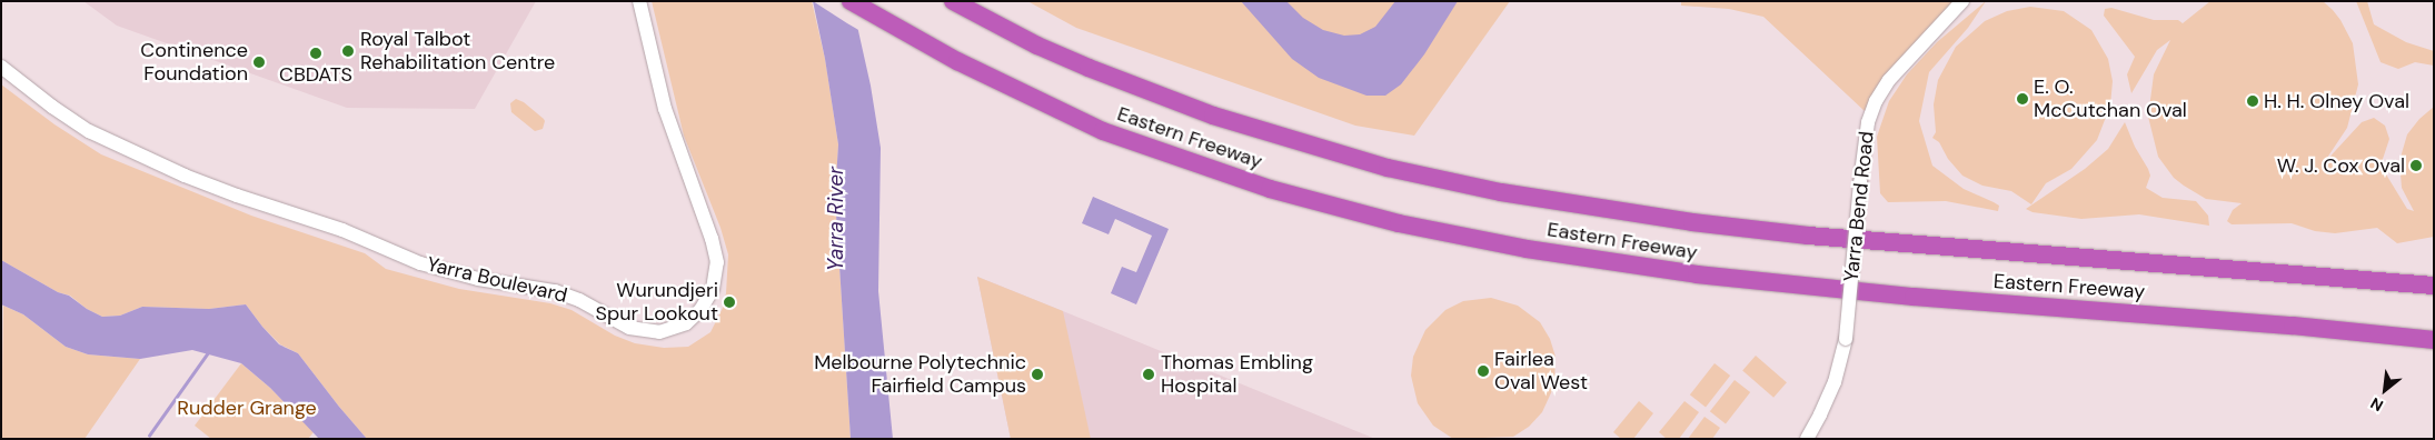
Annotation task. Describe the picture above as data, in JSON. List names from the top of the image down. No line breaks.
{"streets":{"highway":["Eastern Freeway"],"main road":["Yarra Bend Road","Yarra Boulevard"]},"water":["Yarra River"],"parks":["Rudder Grange"],"places":["Royal Talbot Rehabilitation Centre","CBDATS","Continence Foundation","E. O. McCutchan Oval","H. H. Olney Oval","W. J. Cox Oval","Wurundjeri Spur Lookout","Fairlea Oval West","Melbourne Polytechnic Fairfield Campus","Thomas Embling Hospital"],"north":"bottom left"}
